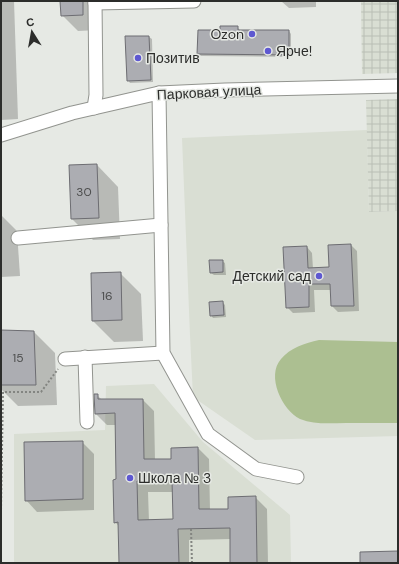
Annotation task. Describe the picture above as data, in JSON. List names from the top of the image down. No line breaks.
{"streets":{"street":["Парковая улица"]},"places":["Ozon","Ярче!","Позитив","Детский сад","Школа № 3"],"house_numbers":["30","16","15"],"north":"top"}
